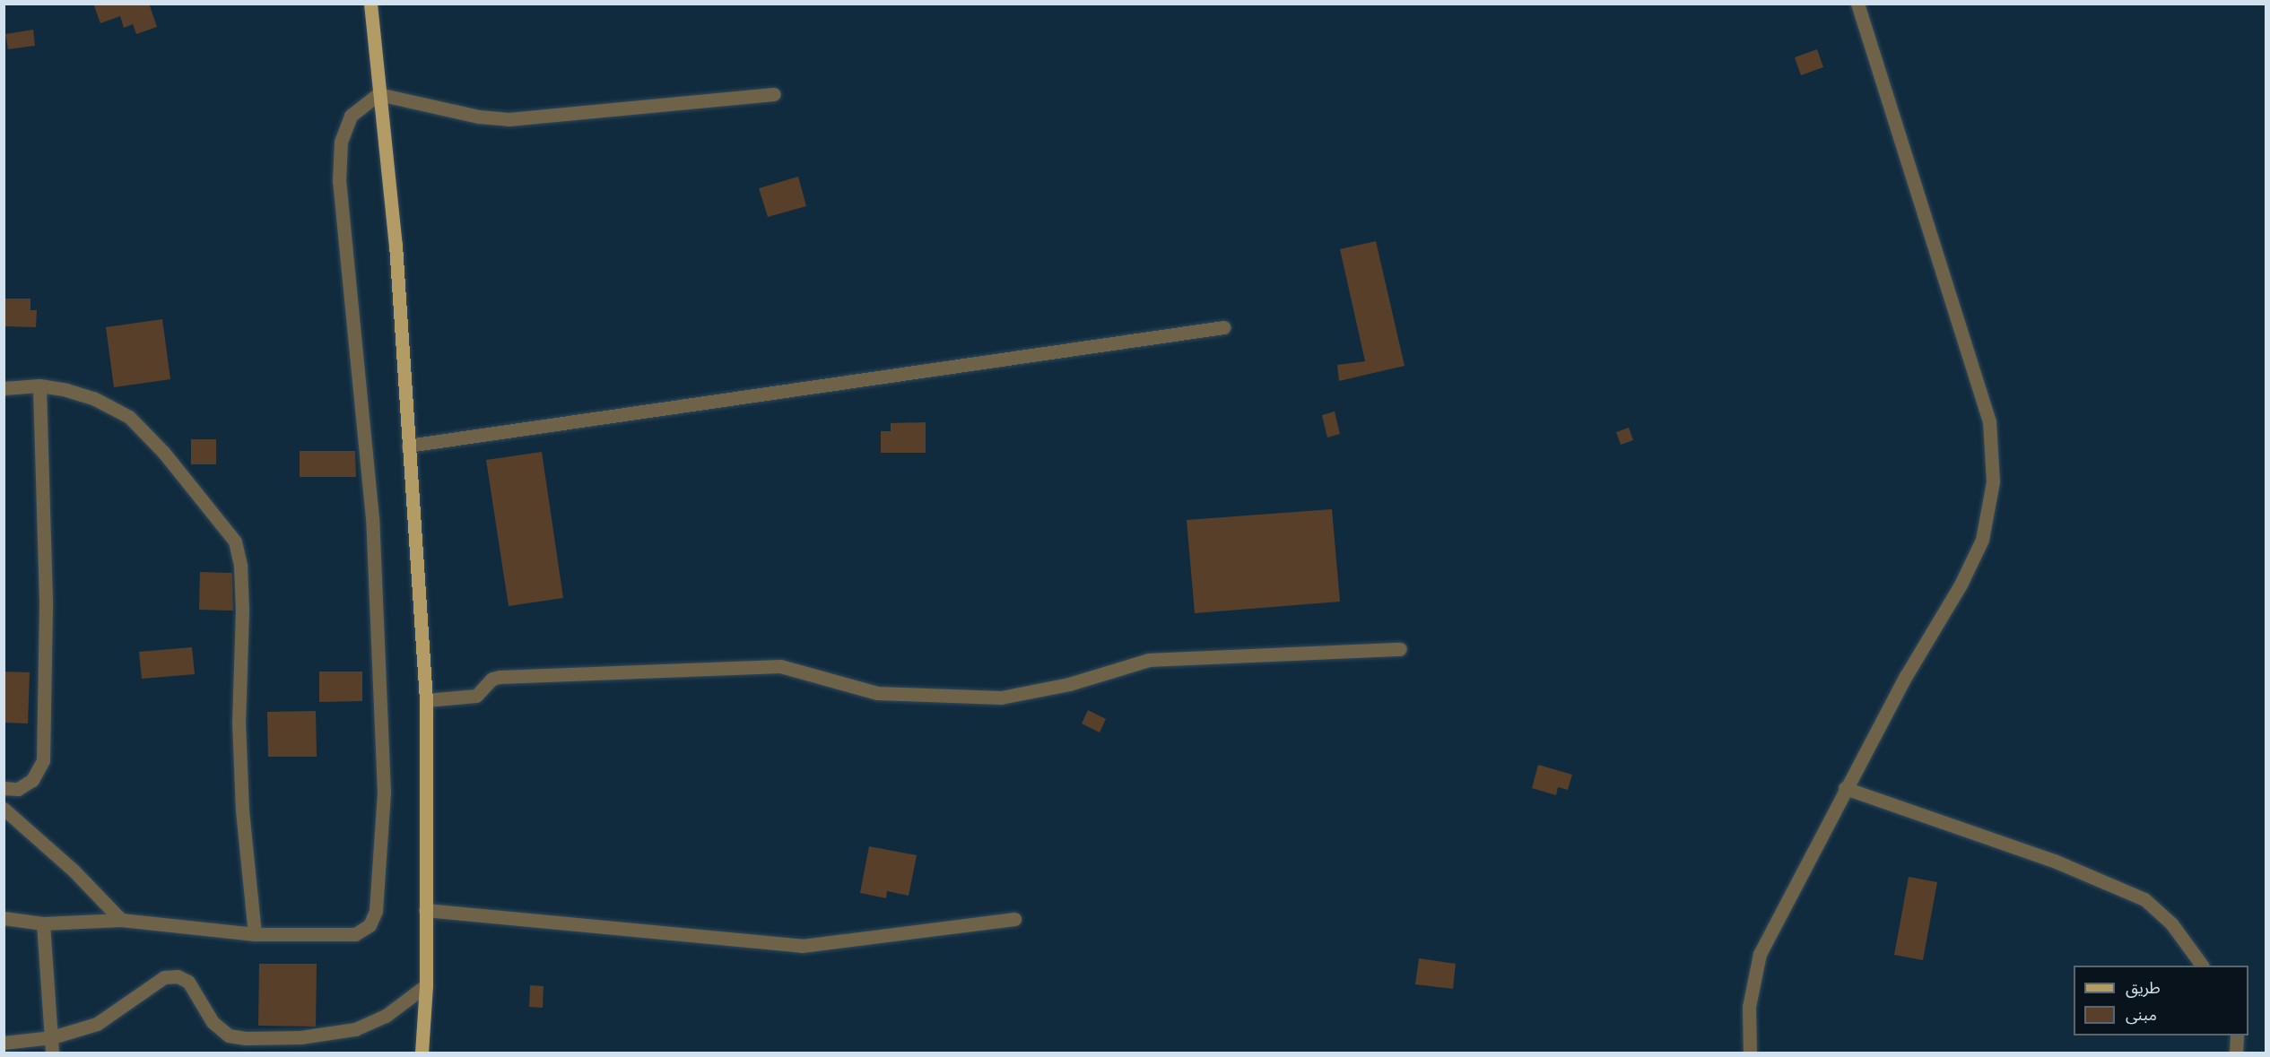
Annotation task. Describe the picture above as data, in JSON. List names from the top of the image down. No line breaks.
{"legend":["طريق","مبنى"]}
